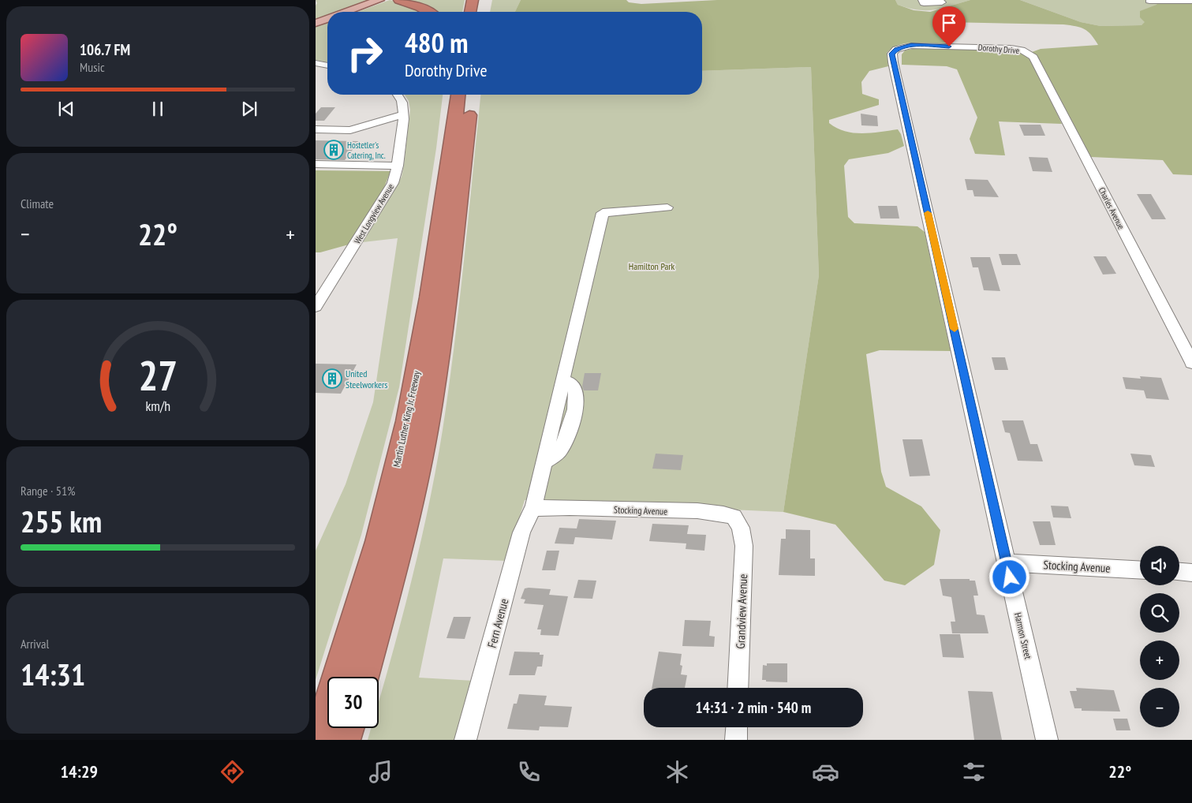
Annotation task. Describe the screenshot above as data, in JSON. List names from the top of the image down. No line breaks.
{"streets":{"highway":["Martin Luther King Jr. Freeway"],"street":["Dorothy Drive","Charles Avenue","West Longview Avenue","Stocking Avenue","Grandview Avenue","Fern Avenue","Harmon Street"]},"crossings":[["Dorothy Drive","Charles Avenue"],["Dorothy Drive","Harmon Street"],["Stocking Avenue","Grandview Avenue"],["Stocking Avenue","Fern Avenue"],["Stocking Avenue","Harmon Street"]],"parks":["Hamilton Park"],"places":{"building":["Hostetler's Catering, Inc.","United Steelworkers"]},"page":{"turn":["480 m","Dorothy Drive"],"song":["106.7 FM","Music"],"tile":["Climate",["Range · 51%","255 km"],["Arrival","14:31"]],"heat":["−","22°","+"],"map_buttons":["+","−"],"limit":"30","trip":"14:31 · 2 min · 540 m","tabs":["14:29","22°"],"gauge":["27","km/h"]}}
